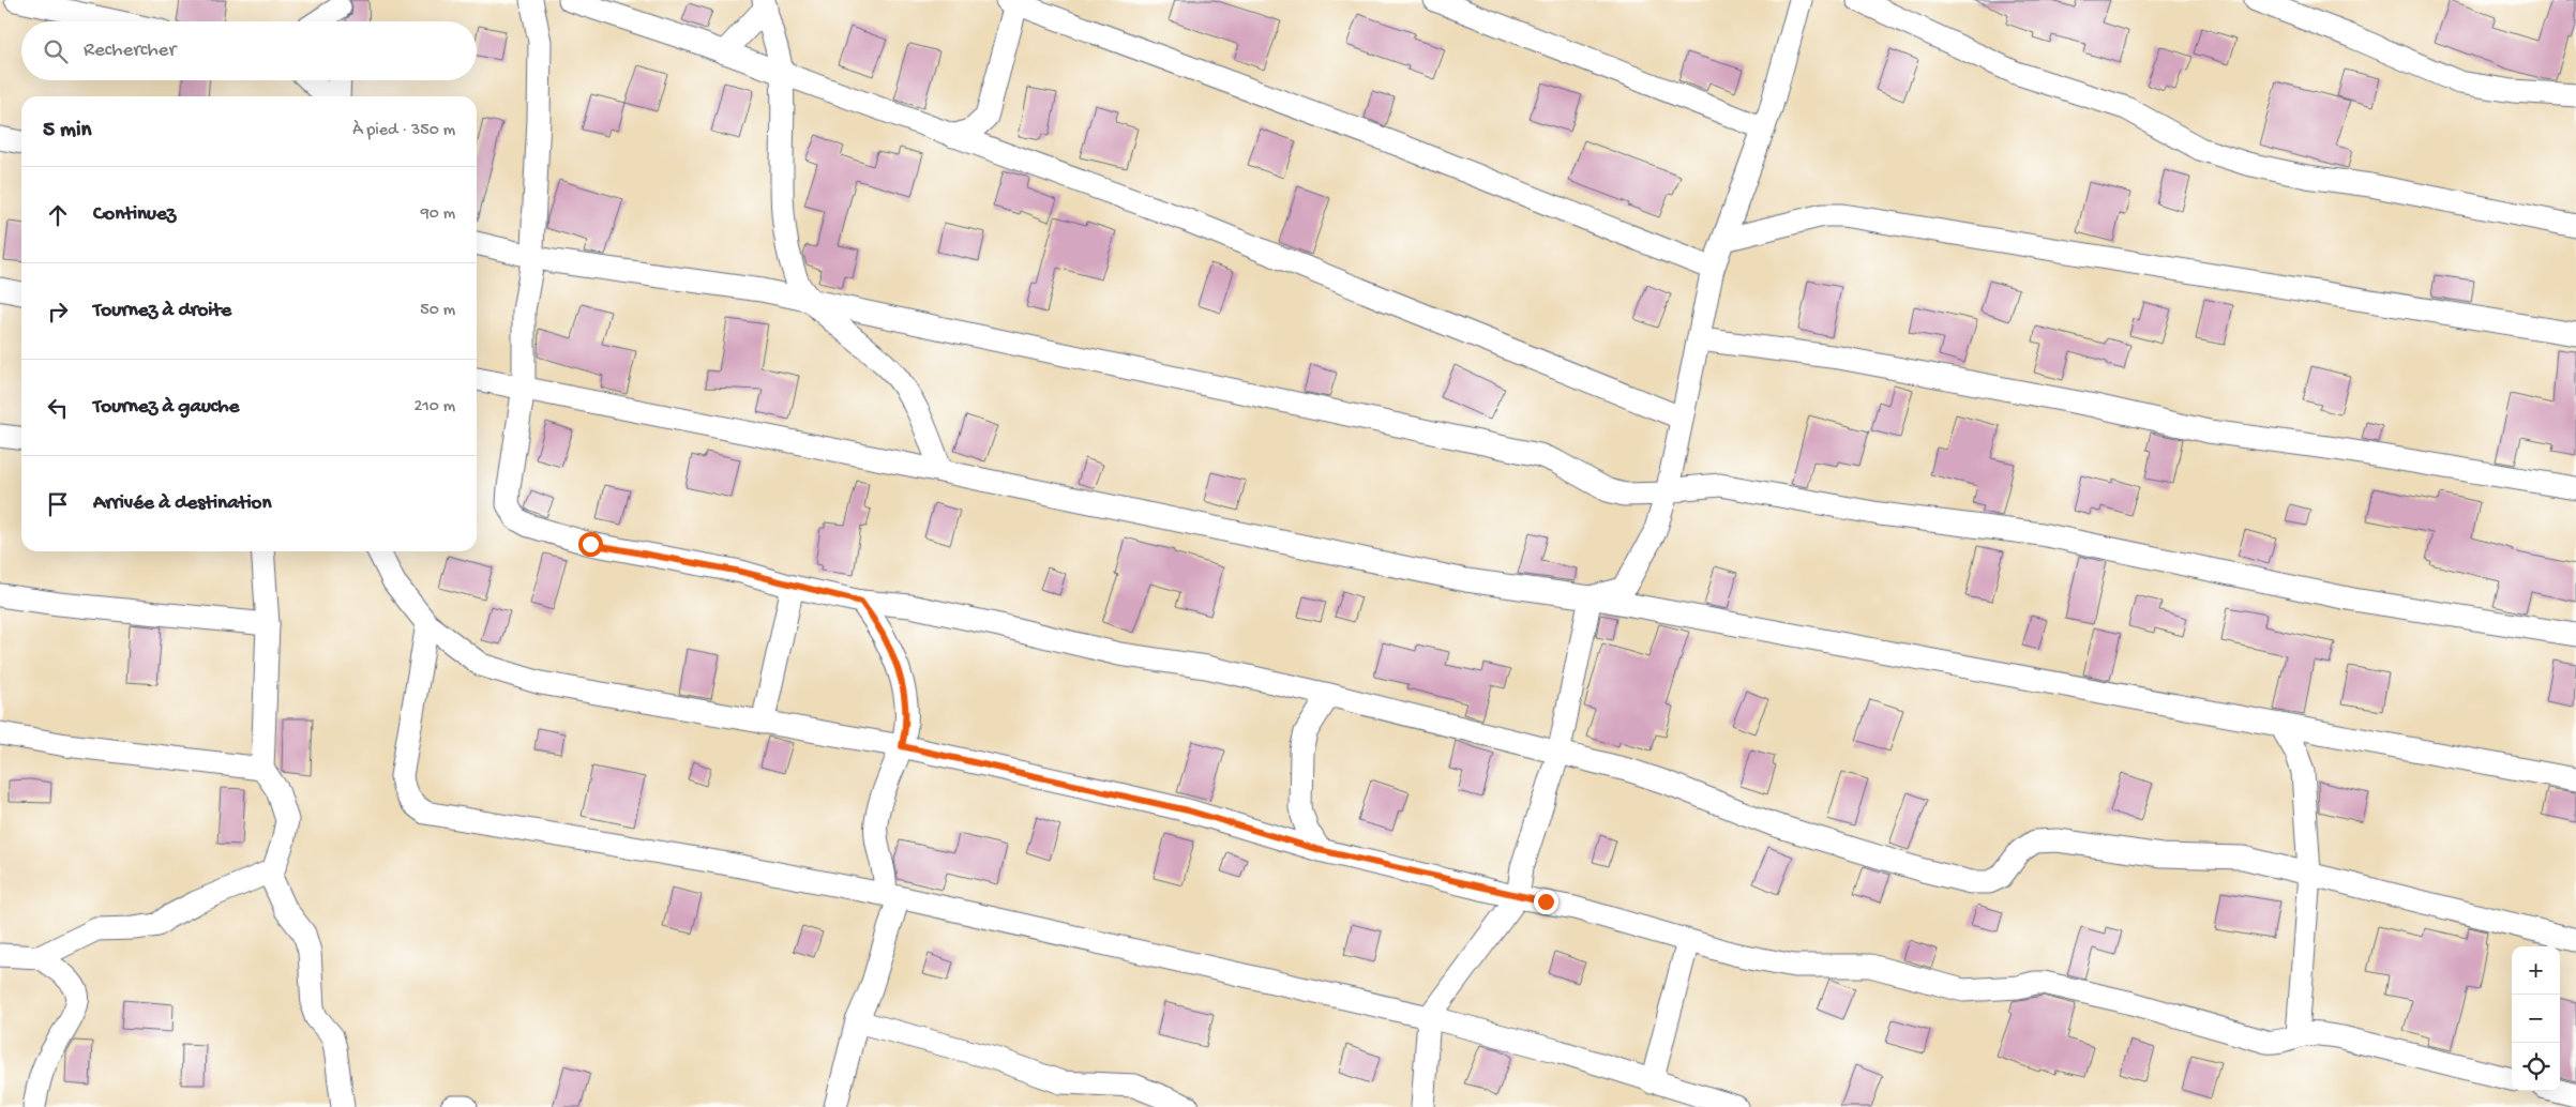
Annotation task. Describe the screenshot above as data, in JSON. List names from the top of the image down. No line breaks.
{"page":{"search":"Rechercher","heading":["5 min","À pied · 350 m"],"list":[["Continuez","90 m"],["Tournez à droite","50 m"],["Tournez à gauche","210 m"],"Arrivée à destination"],"map_buttons":["+","−"]}}
